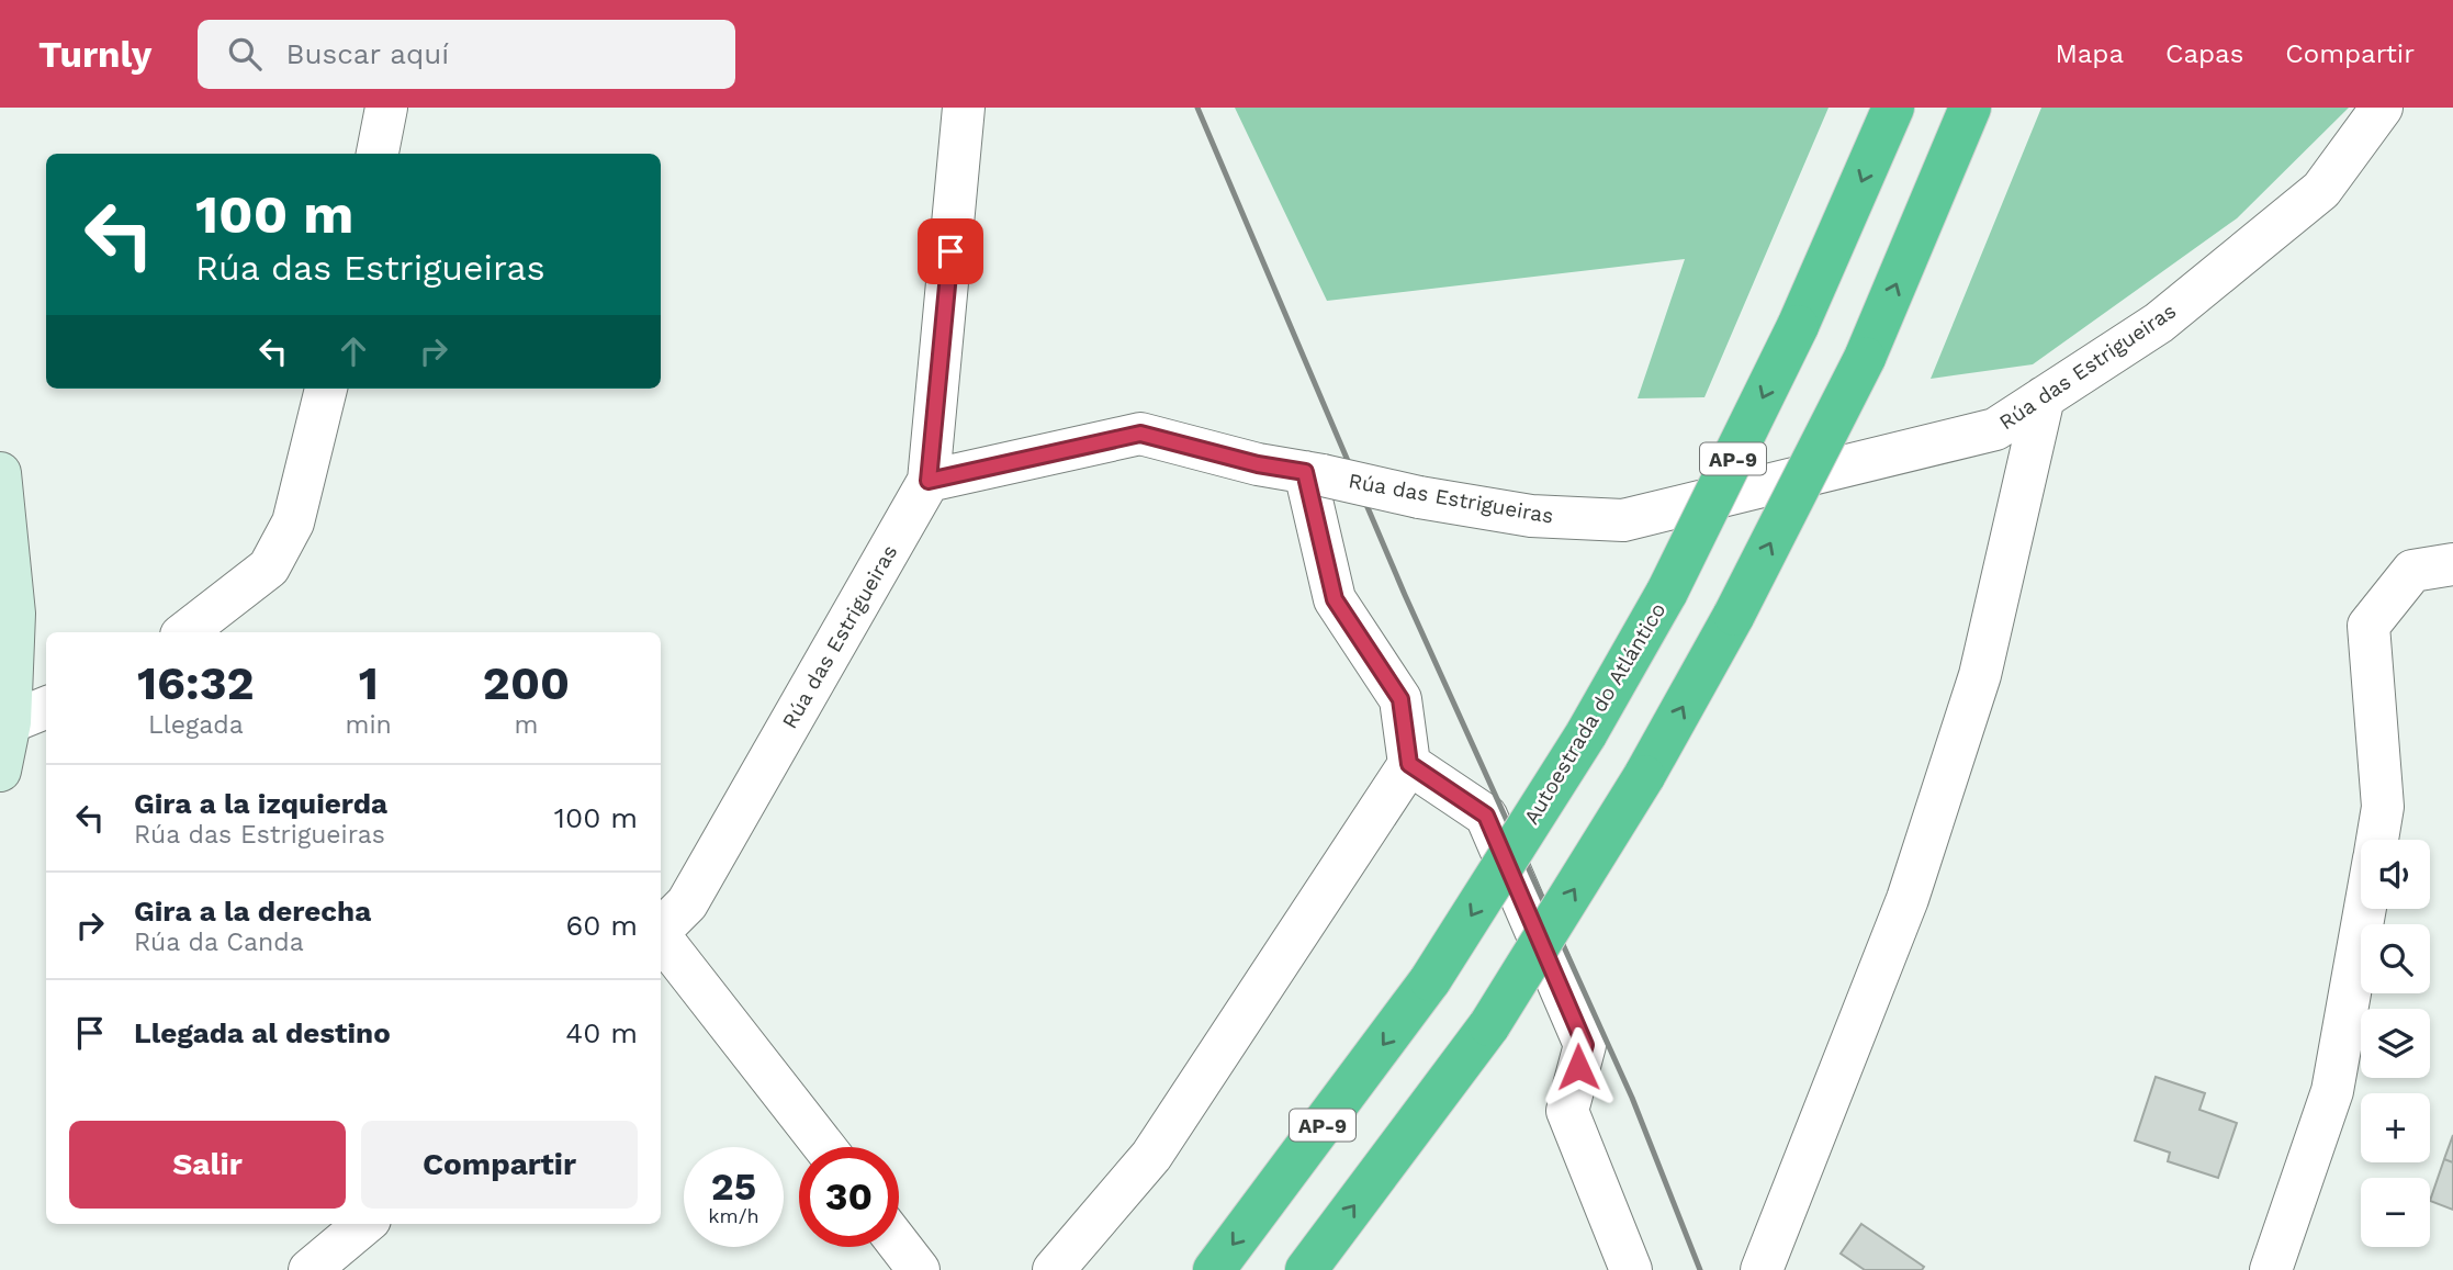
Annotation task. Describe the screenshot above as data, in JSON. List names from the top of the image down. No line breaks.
{"streets":{"highway":["AP-9","Autoestrada do Atlántico"],"street":["Rúa das Estrigueiras"]},"page":{"header":"Turnly","search":"Buscar aquí","nav":["Mapa","Capas","Compartir"],"turn":["100 m","Rúa das Estrigueiras"],"eta":["16:32","Llegada","1","min","200","m"],"list":[{"name":"Gira a la izquierda","note":"Rúa das Estrigueiras","value":"100 m"},{"name":"Gira a la derecha","note":"Rúa da Canda","value":"60 m"},{"name":"Llegada al destino","value":"40 m"}],"map_buttons":["+","−"],"buttons":["Salir","Compartir"],"speed":"25 km/h","limit":"30"}}
